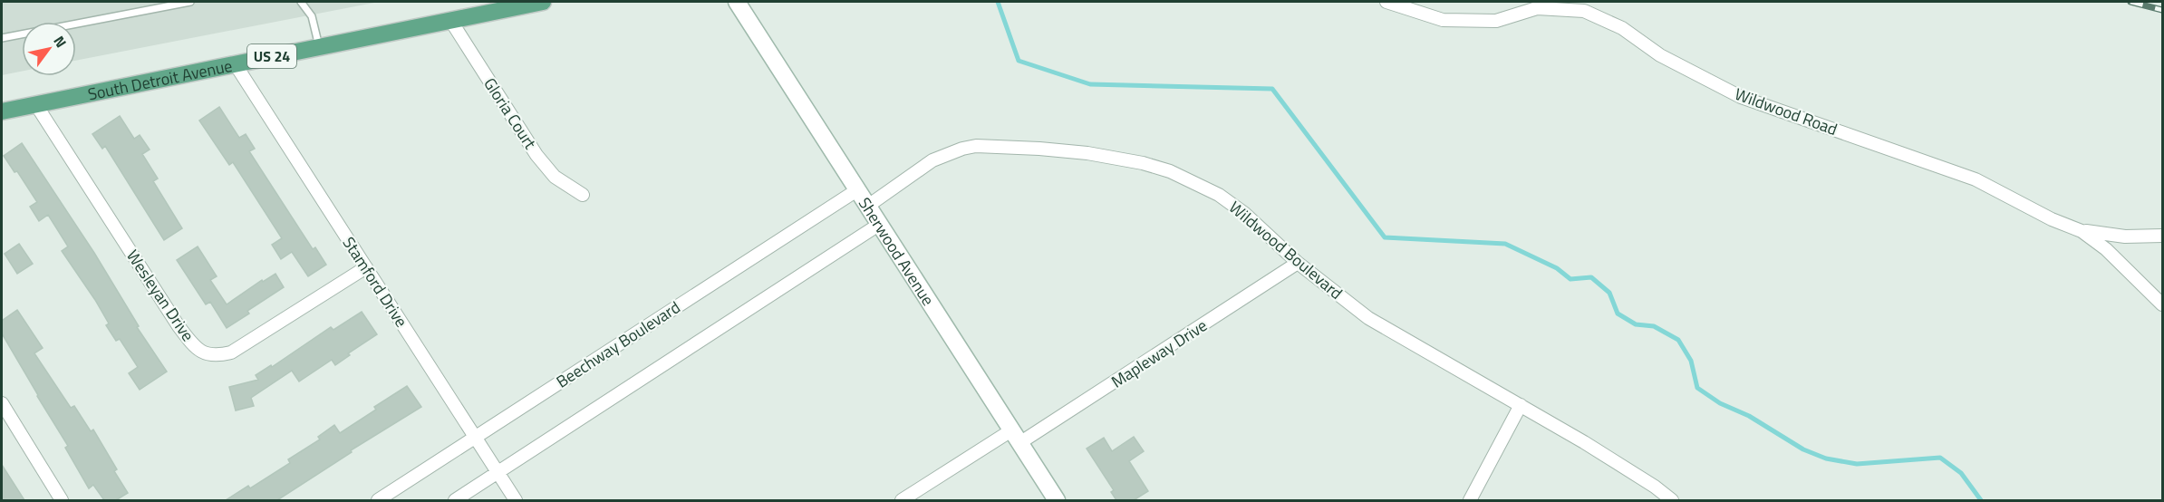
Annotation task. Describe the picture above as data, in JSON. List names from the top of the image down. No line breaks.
{"streets":{"main road":["US 24","South Detroit Avenue"],"street":["Wildwood Road","Gloria Court","Wildwood Boulevard","Sherwood Avenue","Stamford Drive","Wesleyan Drive","Beechway Boulevard","Mapleway Drive"]},"crossings":[["South Detroit Avenue","Gloria Court"],["South Detroit Avenue","Stamford Drive"],["South Detroit Avenue","Wesleyan Drive"],["Wildwood Boulevard","Sherwood Avenue"],["Wildwood Boulevard","Mapleway Drive"],["Sherwood Avenue","Beechway Boulevard"],["Sherwood Avenue","Mapleway Drive"],["Stamford Drive","Wesleyan Drive"],["Stamford Drive","Beechway Boulevard"]],"north":"top right"}
